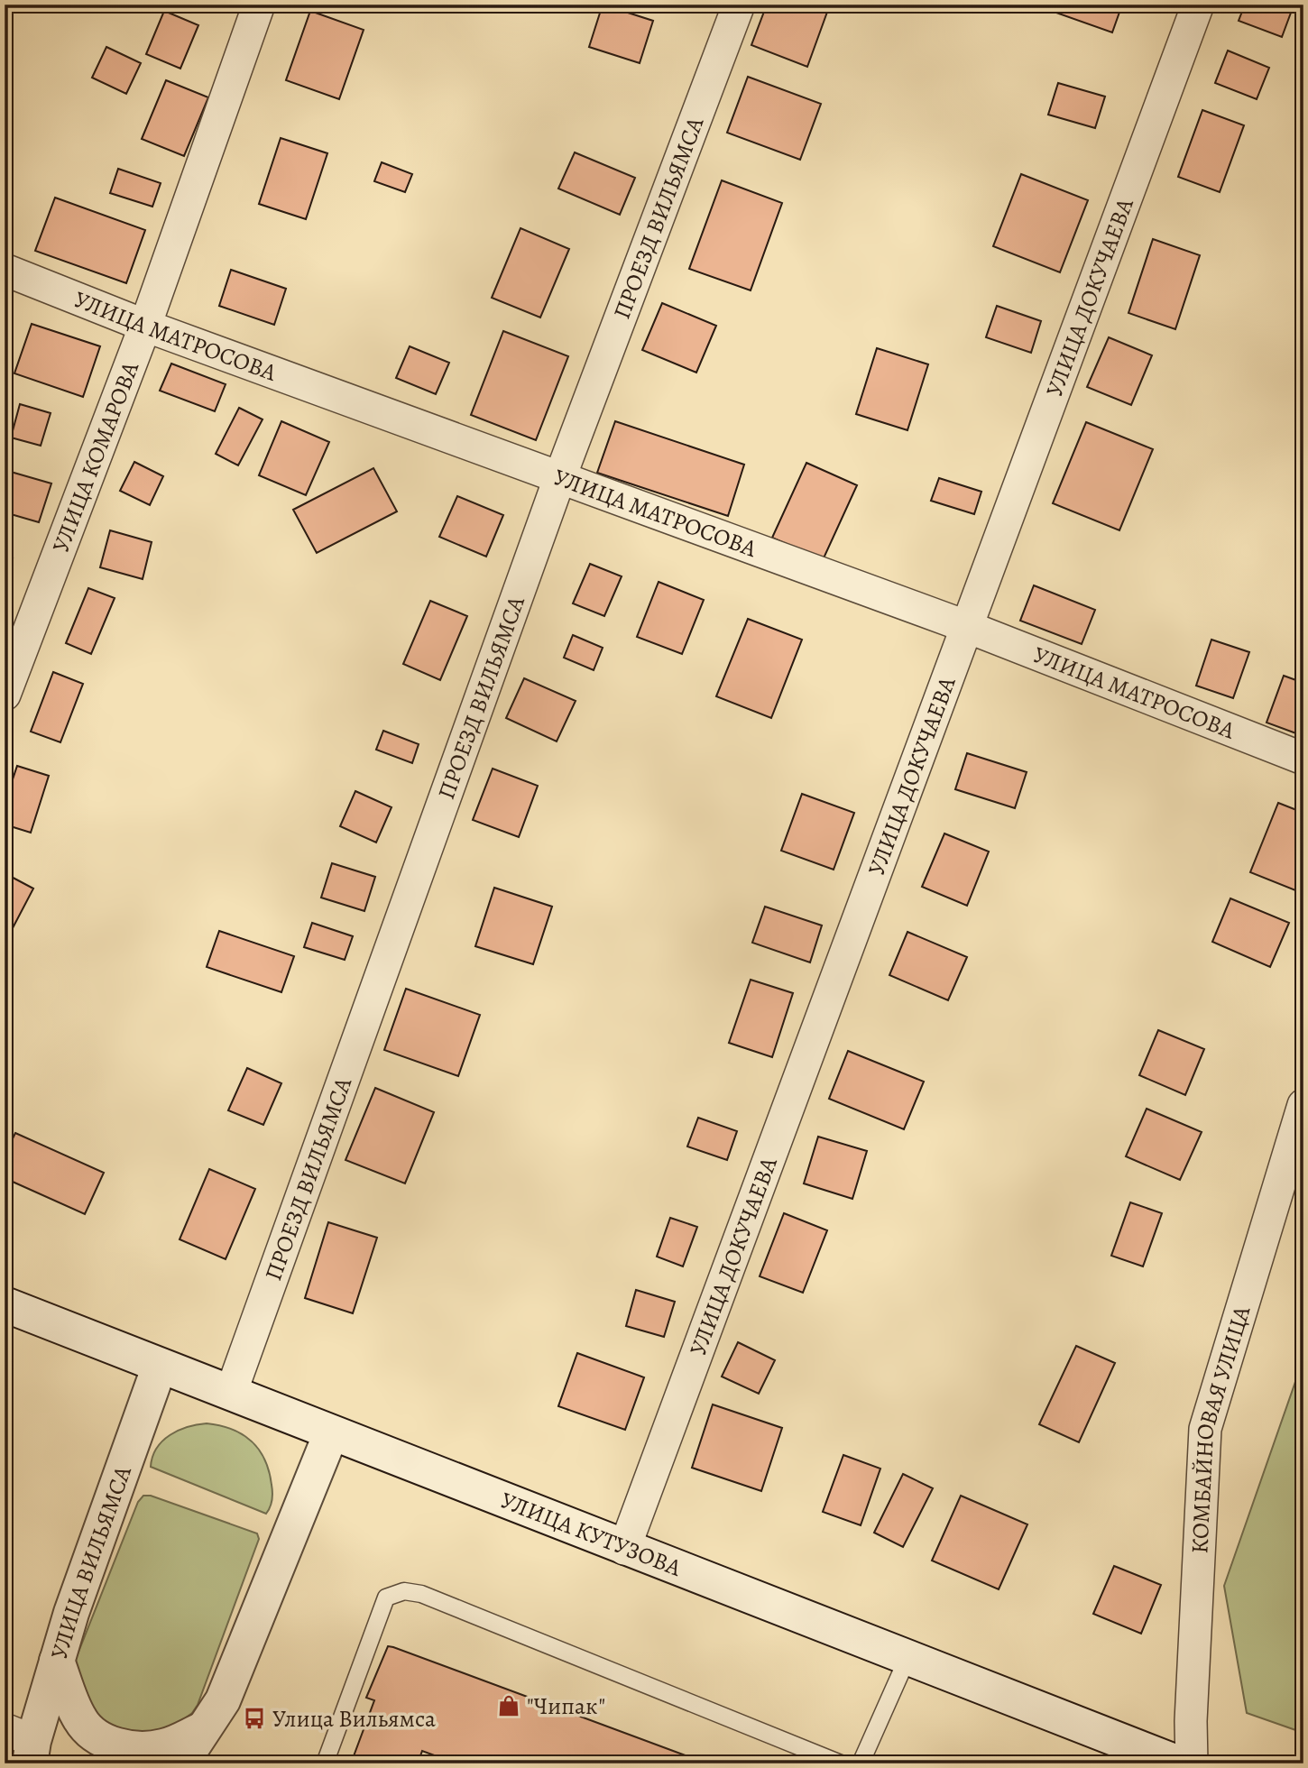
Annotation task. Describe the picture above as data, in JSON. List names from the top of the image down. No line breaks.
{"streets":{"main road":["УЛИЦА КУТУЗОВА","УЛИЦА ВИЛЬЯМСА"],"street":["ПРОЕЗД ВИЛЬЯМСА","УЛИЦА ДОКУЧАЕВА","УЛИЦА МАТРОСОВА","УЛИЦА КОМАРОВА","КОМБАЙНОВАЯ УЛИЦА"]},"crossings":[["ПРОЕЗД ВИЛЬЯМСА","УЛИЦА МАТРОСОВА"],["ПРОЕЗД ВИЛЬЯМСА","УЛИЦА КУТУЗОВА"],["УЛИЦА ДОКУЧАЕВА","УЛИЦА МАТРОСОВА"],["УЛИЦА ДОКУЧАЕВА","УЛИЦА КУТУЗОВА"],["УЛИЦА МАТРОСОВА","УЛИЦА КОМАРОВА"],["УЛИЦА КУТУЗОВА","УЛИЦА ВИЛЬЯМСА"]],"places":{"shop":["\"Чипак\""],"bus stop":["Улица Вильямса"]}}
